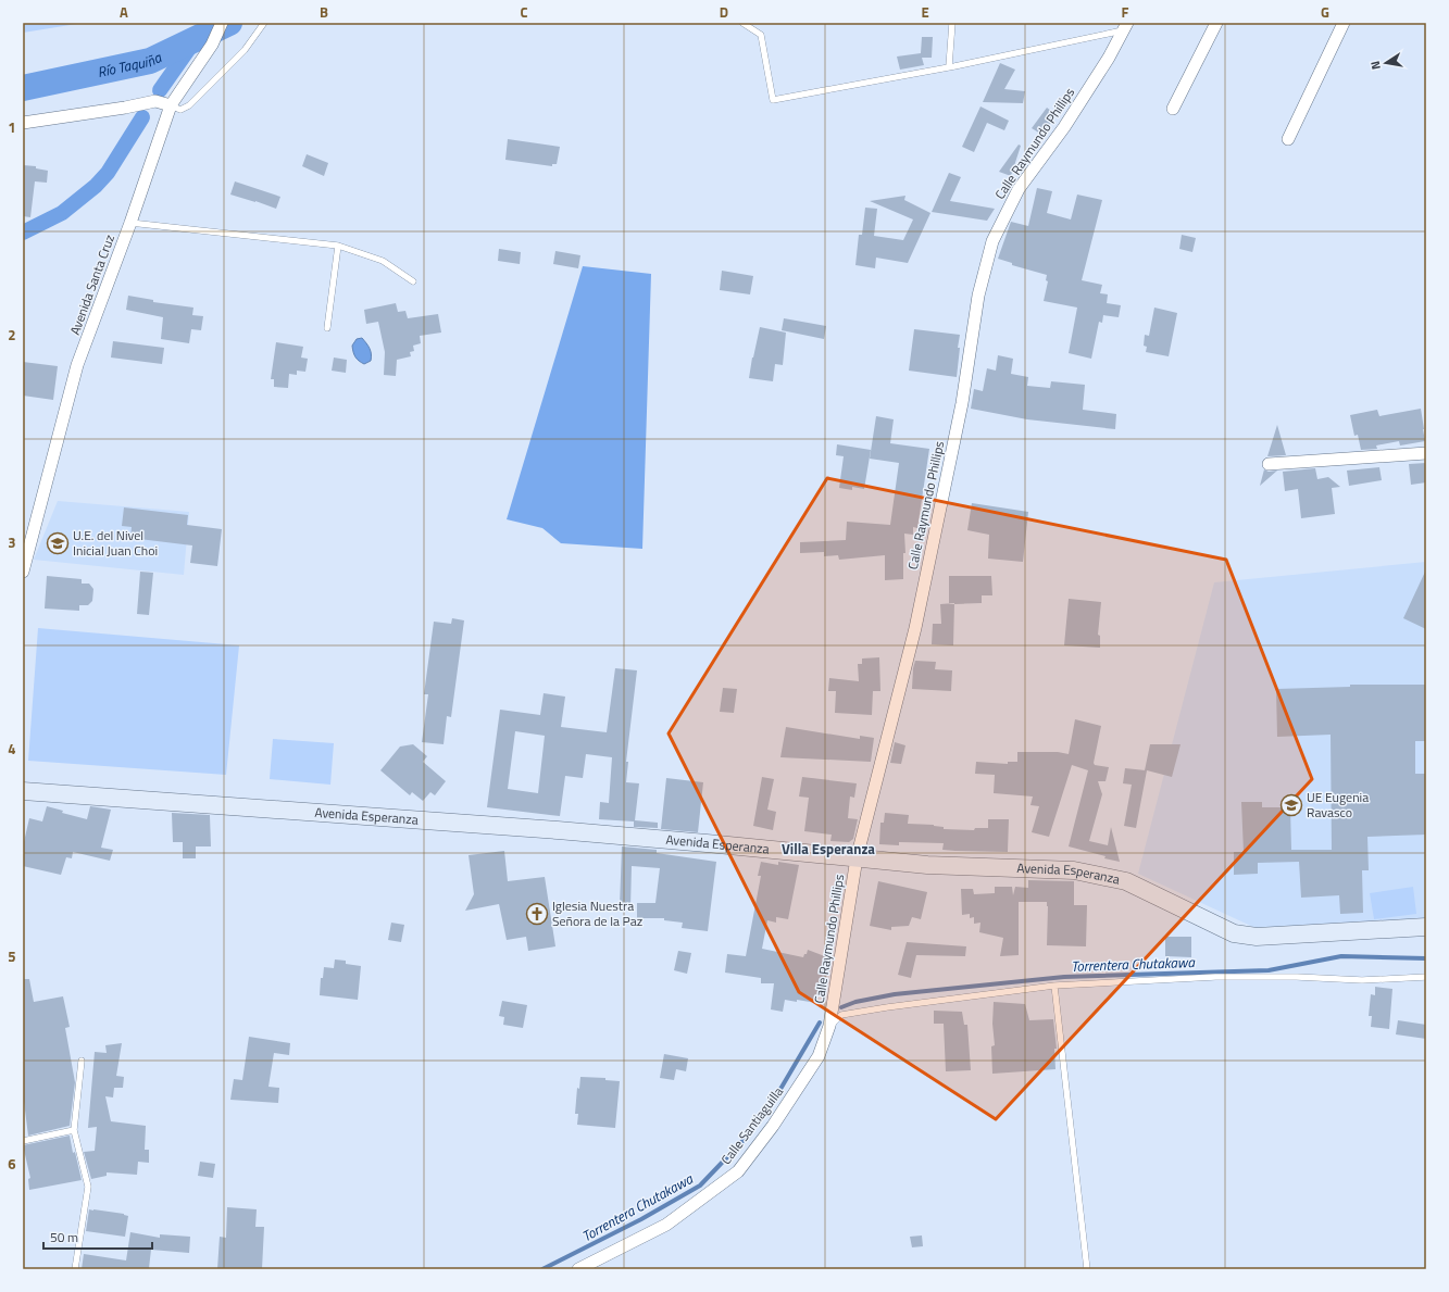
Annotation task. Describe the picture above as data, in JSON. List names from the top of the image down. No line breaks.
{"streets":{"main road":["Avenida Esperanza"],"street":["Calle Raymundo Phillips","Avenida Santa Cruz","Calle Santiaguilla"]},"crossings":[["Calle Raymundo Phillips","Avenida Esperanza"],["Calle Raymundo Phillips","Calle Santiaguilla"]],"districts":["Villa Esperanza"],"water":["Río Taquiña","Torrentera Chutakawa"],"places":{"school or university":["U.E. del Nivel Inicial Juan Choi","UE Eugenia Ravasco"],"church":["Iglesia Nuestra Señora de la Paz"]},"scale_bar":"50 m","north":"left","grid":{"columns":["A","B","C","D","E","F","G"],"rows":["1","2","3","4","5","6"]}}
